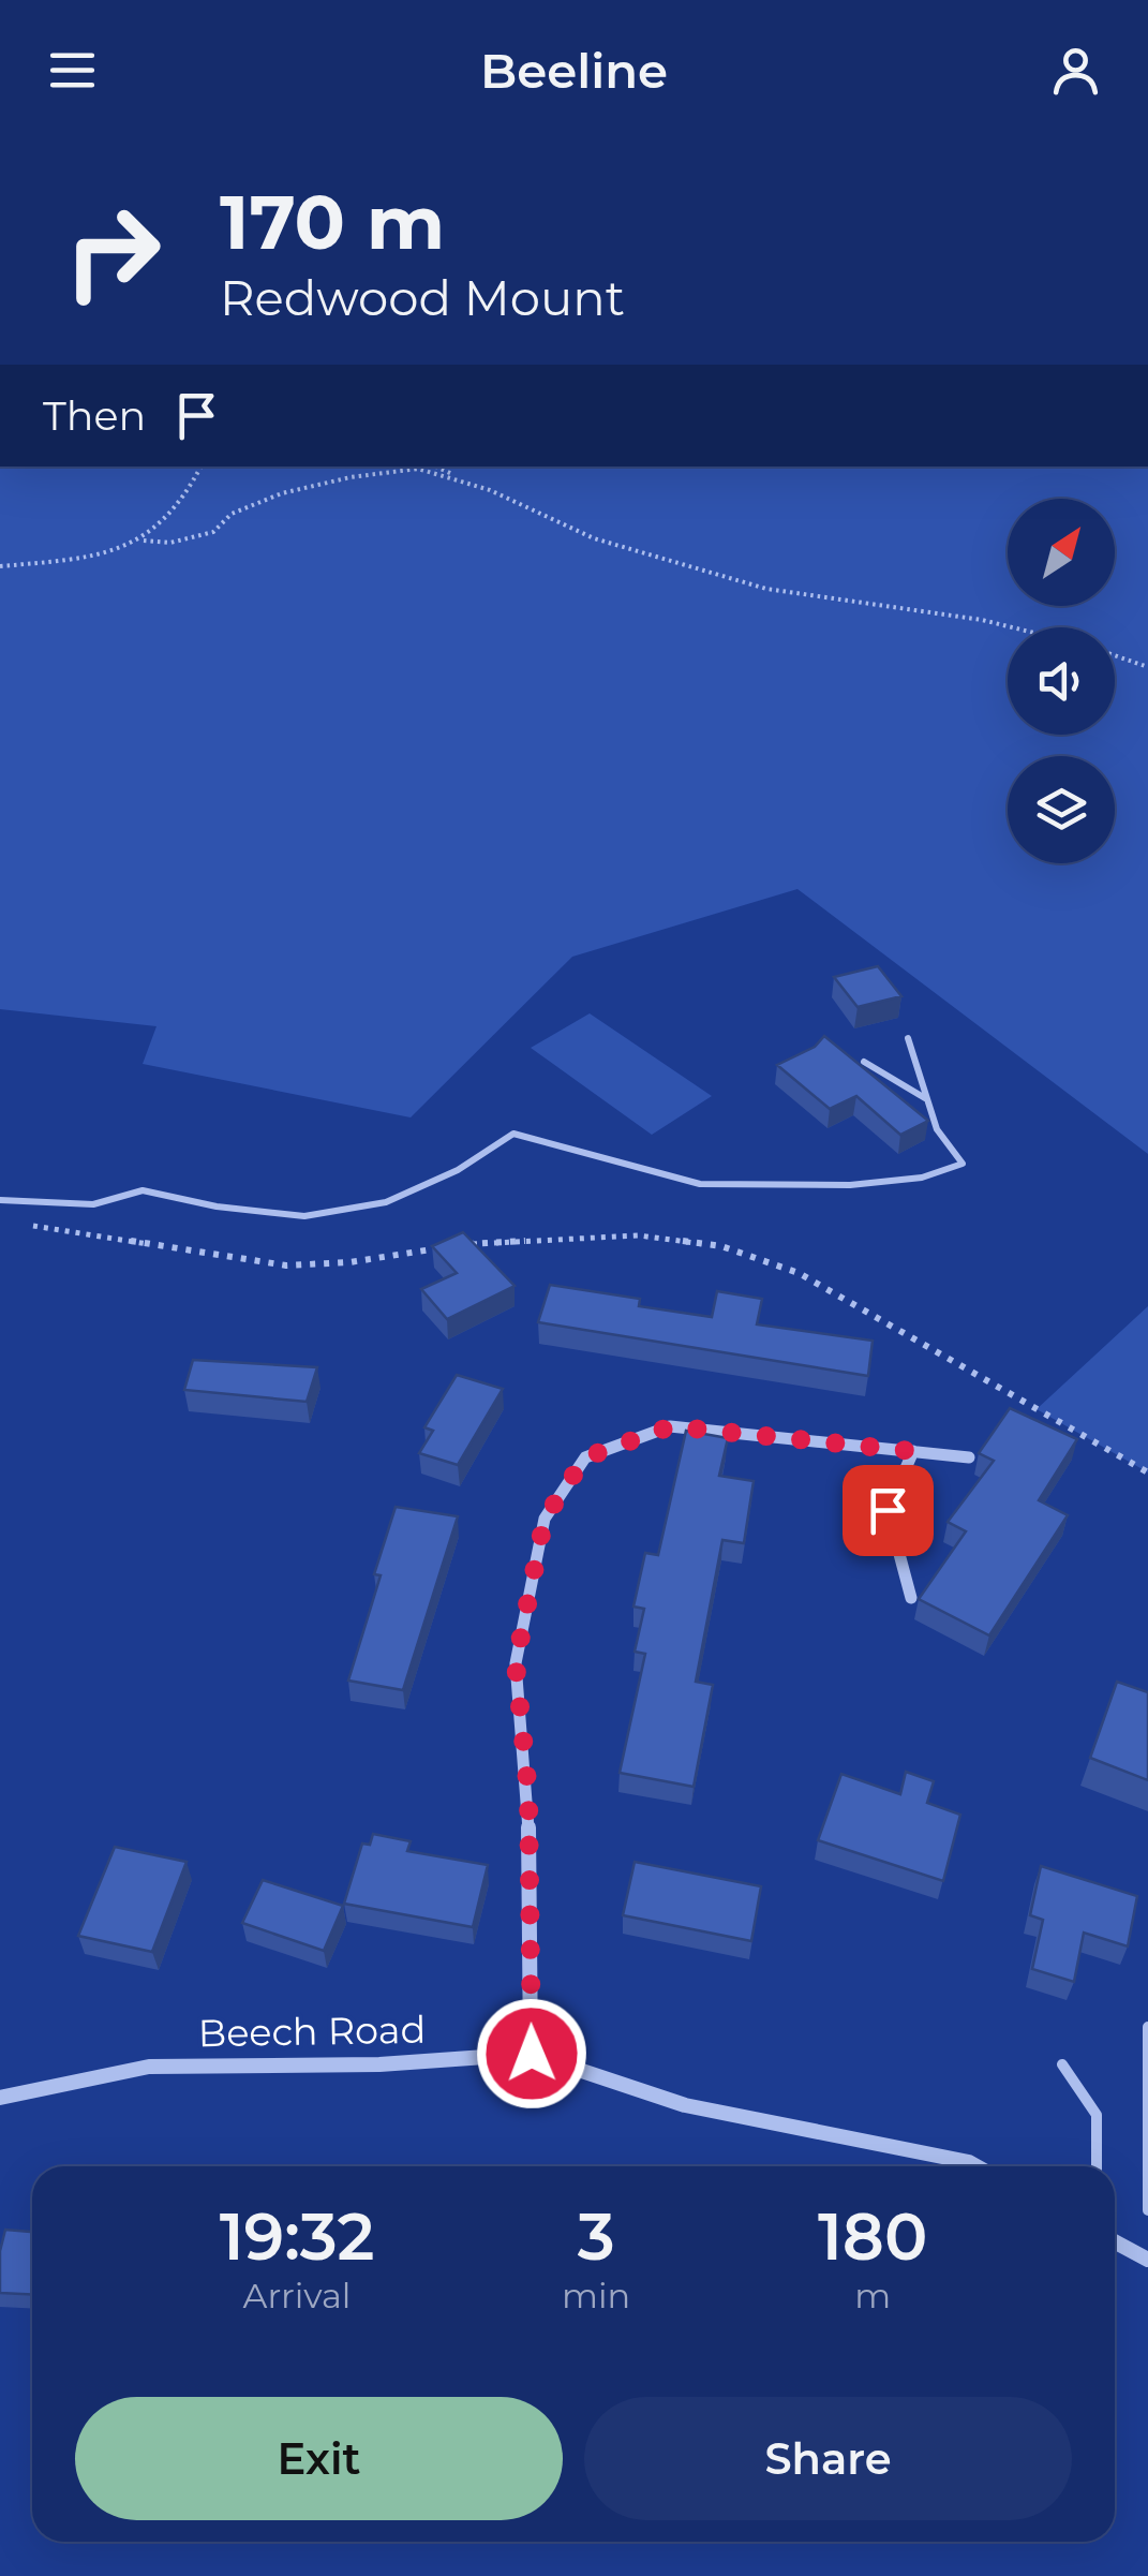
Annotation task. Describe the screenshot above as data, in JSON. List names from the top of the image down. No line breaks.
{"streets":{"street":["Beech Road"]},"north":"top right","page":{"header":"Beeline","turn":["170 m","Redwood Mount"],"then":"Then","eta":["19:32","Arrival","3","min","180","m"],"buttons":["Exit","Share"]}}
